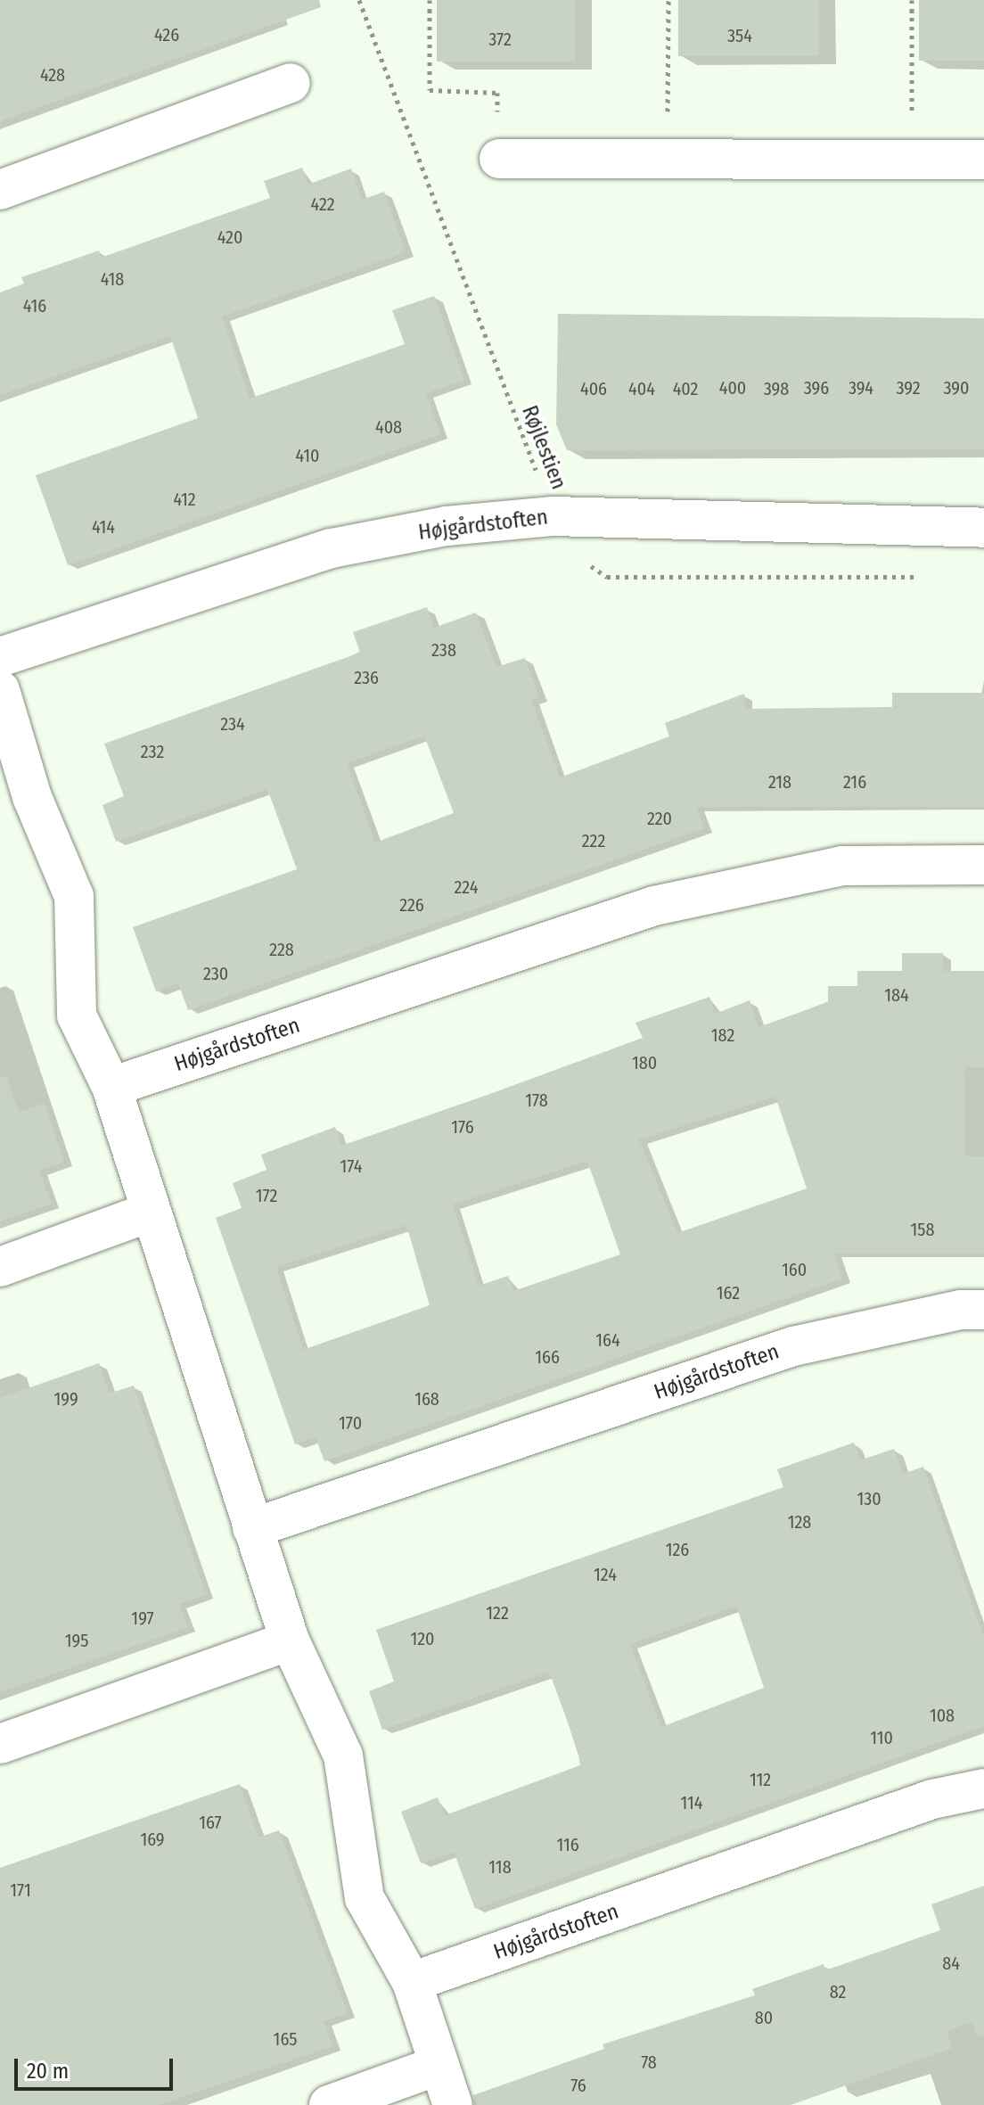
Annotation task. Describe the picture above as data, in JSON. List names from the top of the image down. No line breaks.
{"streets":{"street":["Højgårdstoften"],"path":["Røjlestien"]},"crossings":[["Røjlestien","Højgårdstoften"]],"house_numbers":["426","354","372","428","422","420","418","416","400","396","394","392","390","406","404","402","398","408","410","412","414","238","236","234","232","218","216","220","222","224","226","228","230","184","182","180","178","176","174","172","158","160","162","164","166","199","168","170","130","128","126","124","122","197","120","195","108","110","112","114","167","169","116","118","171","84","82","80","165","78","76"],"scale_bar":"20 m"}
